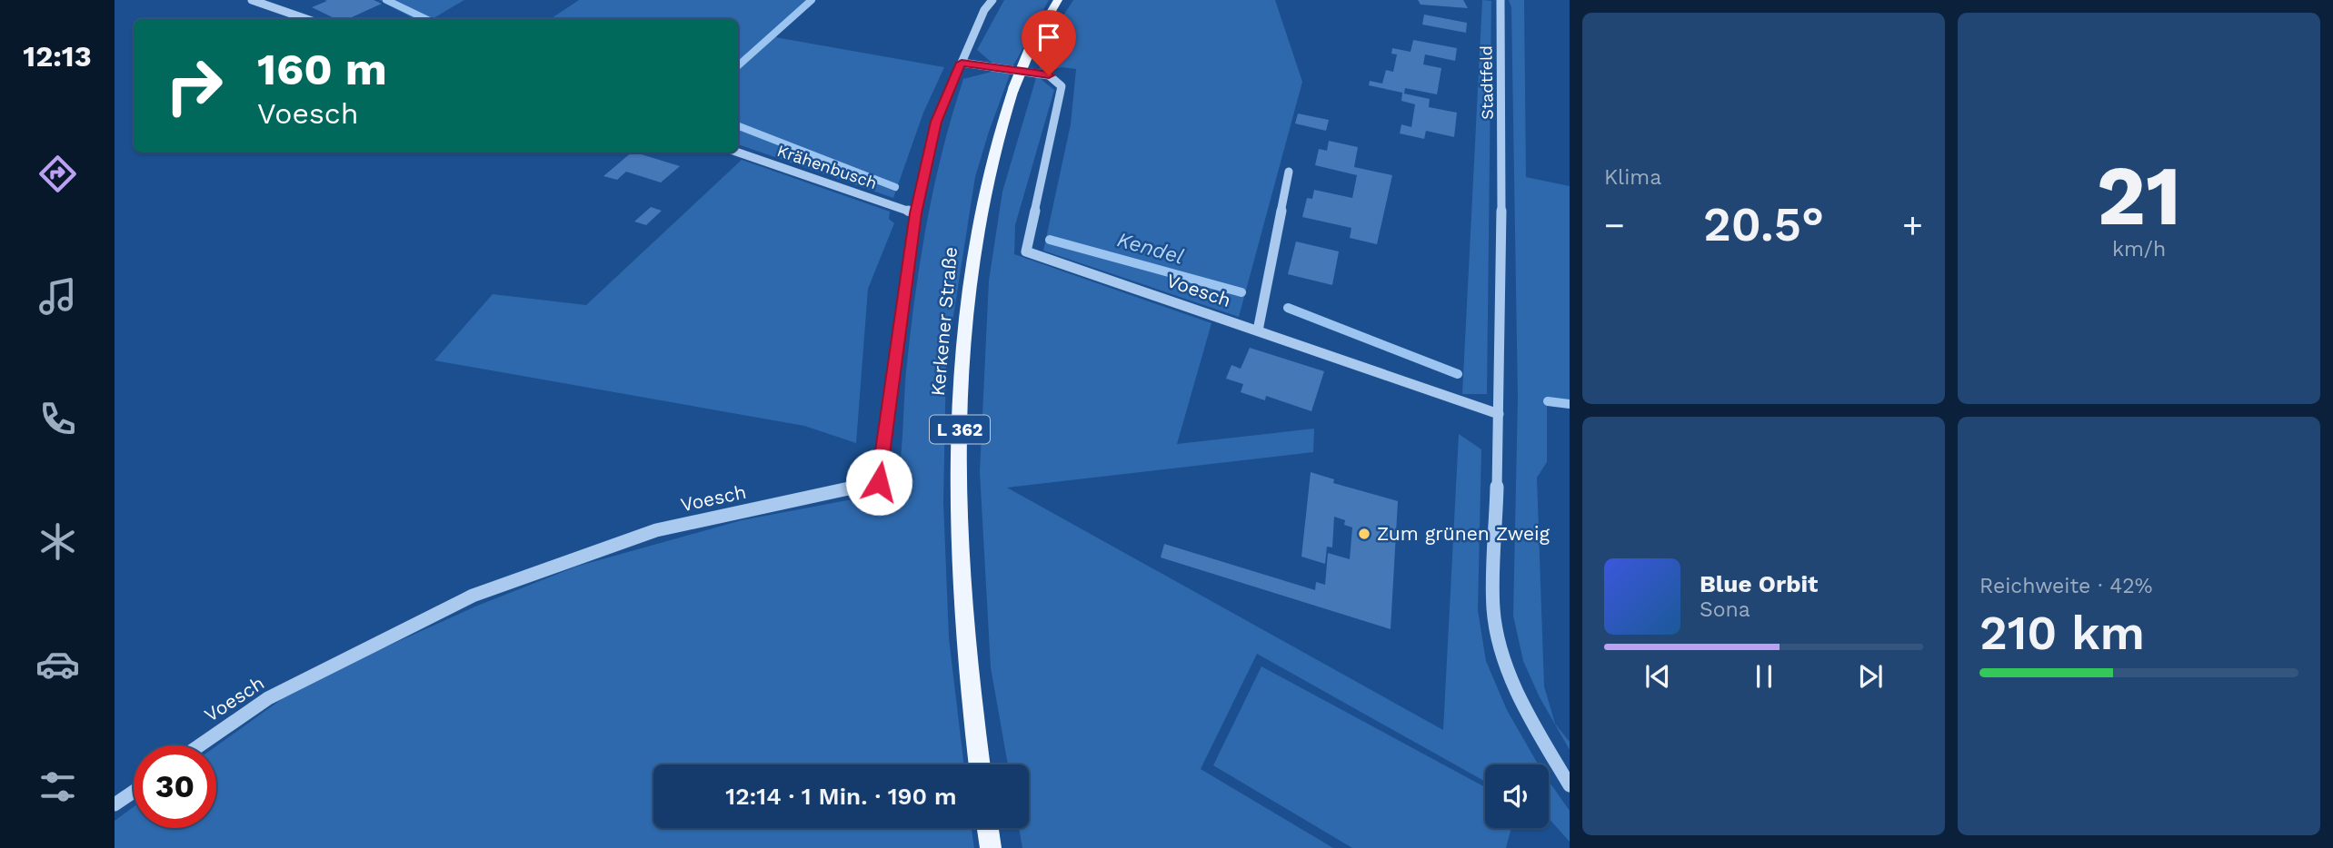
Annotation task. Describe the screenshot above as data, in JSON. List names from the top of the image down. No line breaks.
{"streets":{"main road":["Kerkener Straße","L 362"],"street":["Stadtfeld","Krähenbusch","Voesch"]},"crossings":[["Stadtfeld","Voesch"],["Krähenbusch","Voesch"]],"water":["Kendel"],"places":["Zum grünen Zweig"],"page":{"tabs":"12:13","tile":["Klima",["21","km/h"],["Reichweite · 42%","210 km"]],"turn":["160 m","Voesch"],"heat":["−","20.5°","+"],"song":["Blue Orbit","Sona"],"limit":"30","trip":"12:14 · 1 Min. · 190 m"}}
